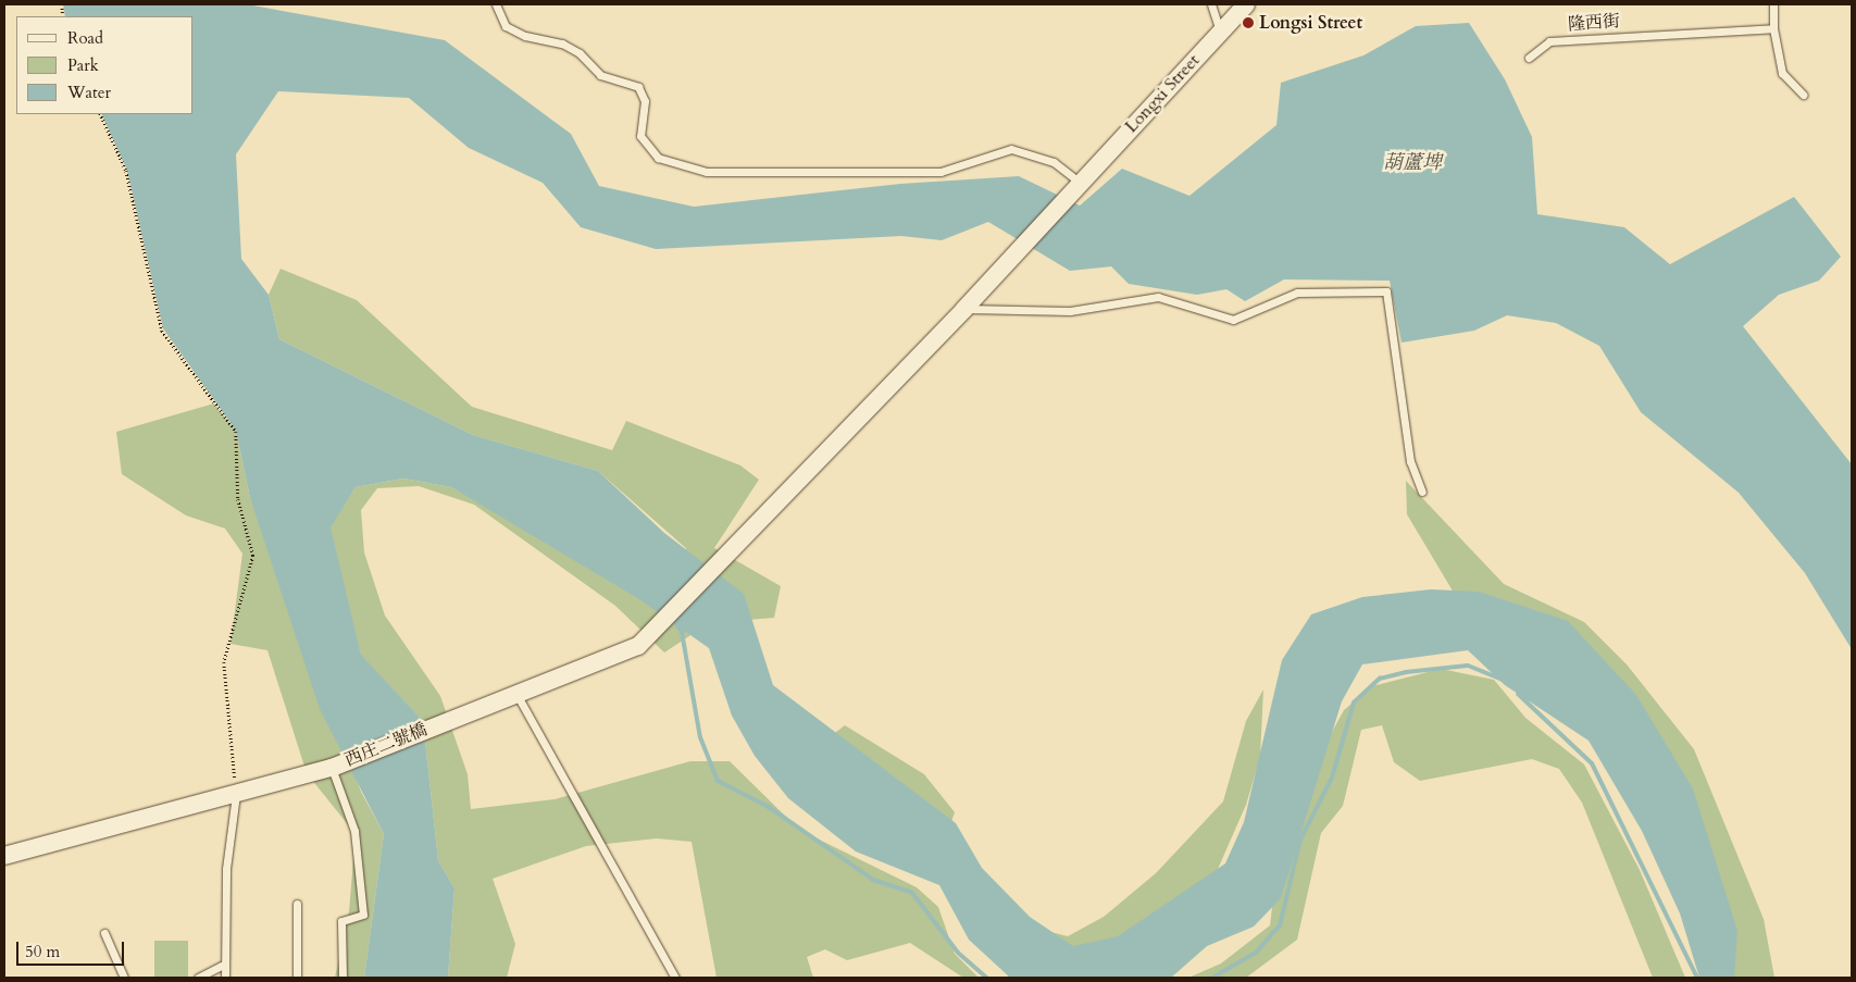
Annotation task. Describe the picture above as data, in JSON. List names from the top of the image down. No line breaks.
{"streets":{"street":["Longxi Street","西庄二號橋"],"lane":["隆西街"]},"crossings":[["Longxi Street","西庄二號橋"]],"water":["葫蘆埤"],"places":["Longsi Street"],"legend":["Road","Park","Water"],"scale_bar":"50 m"}
